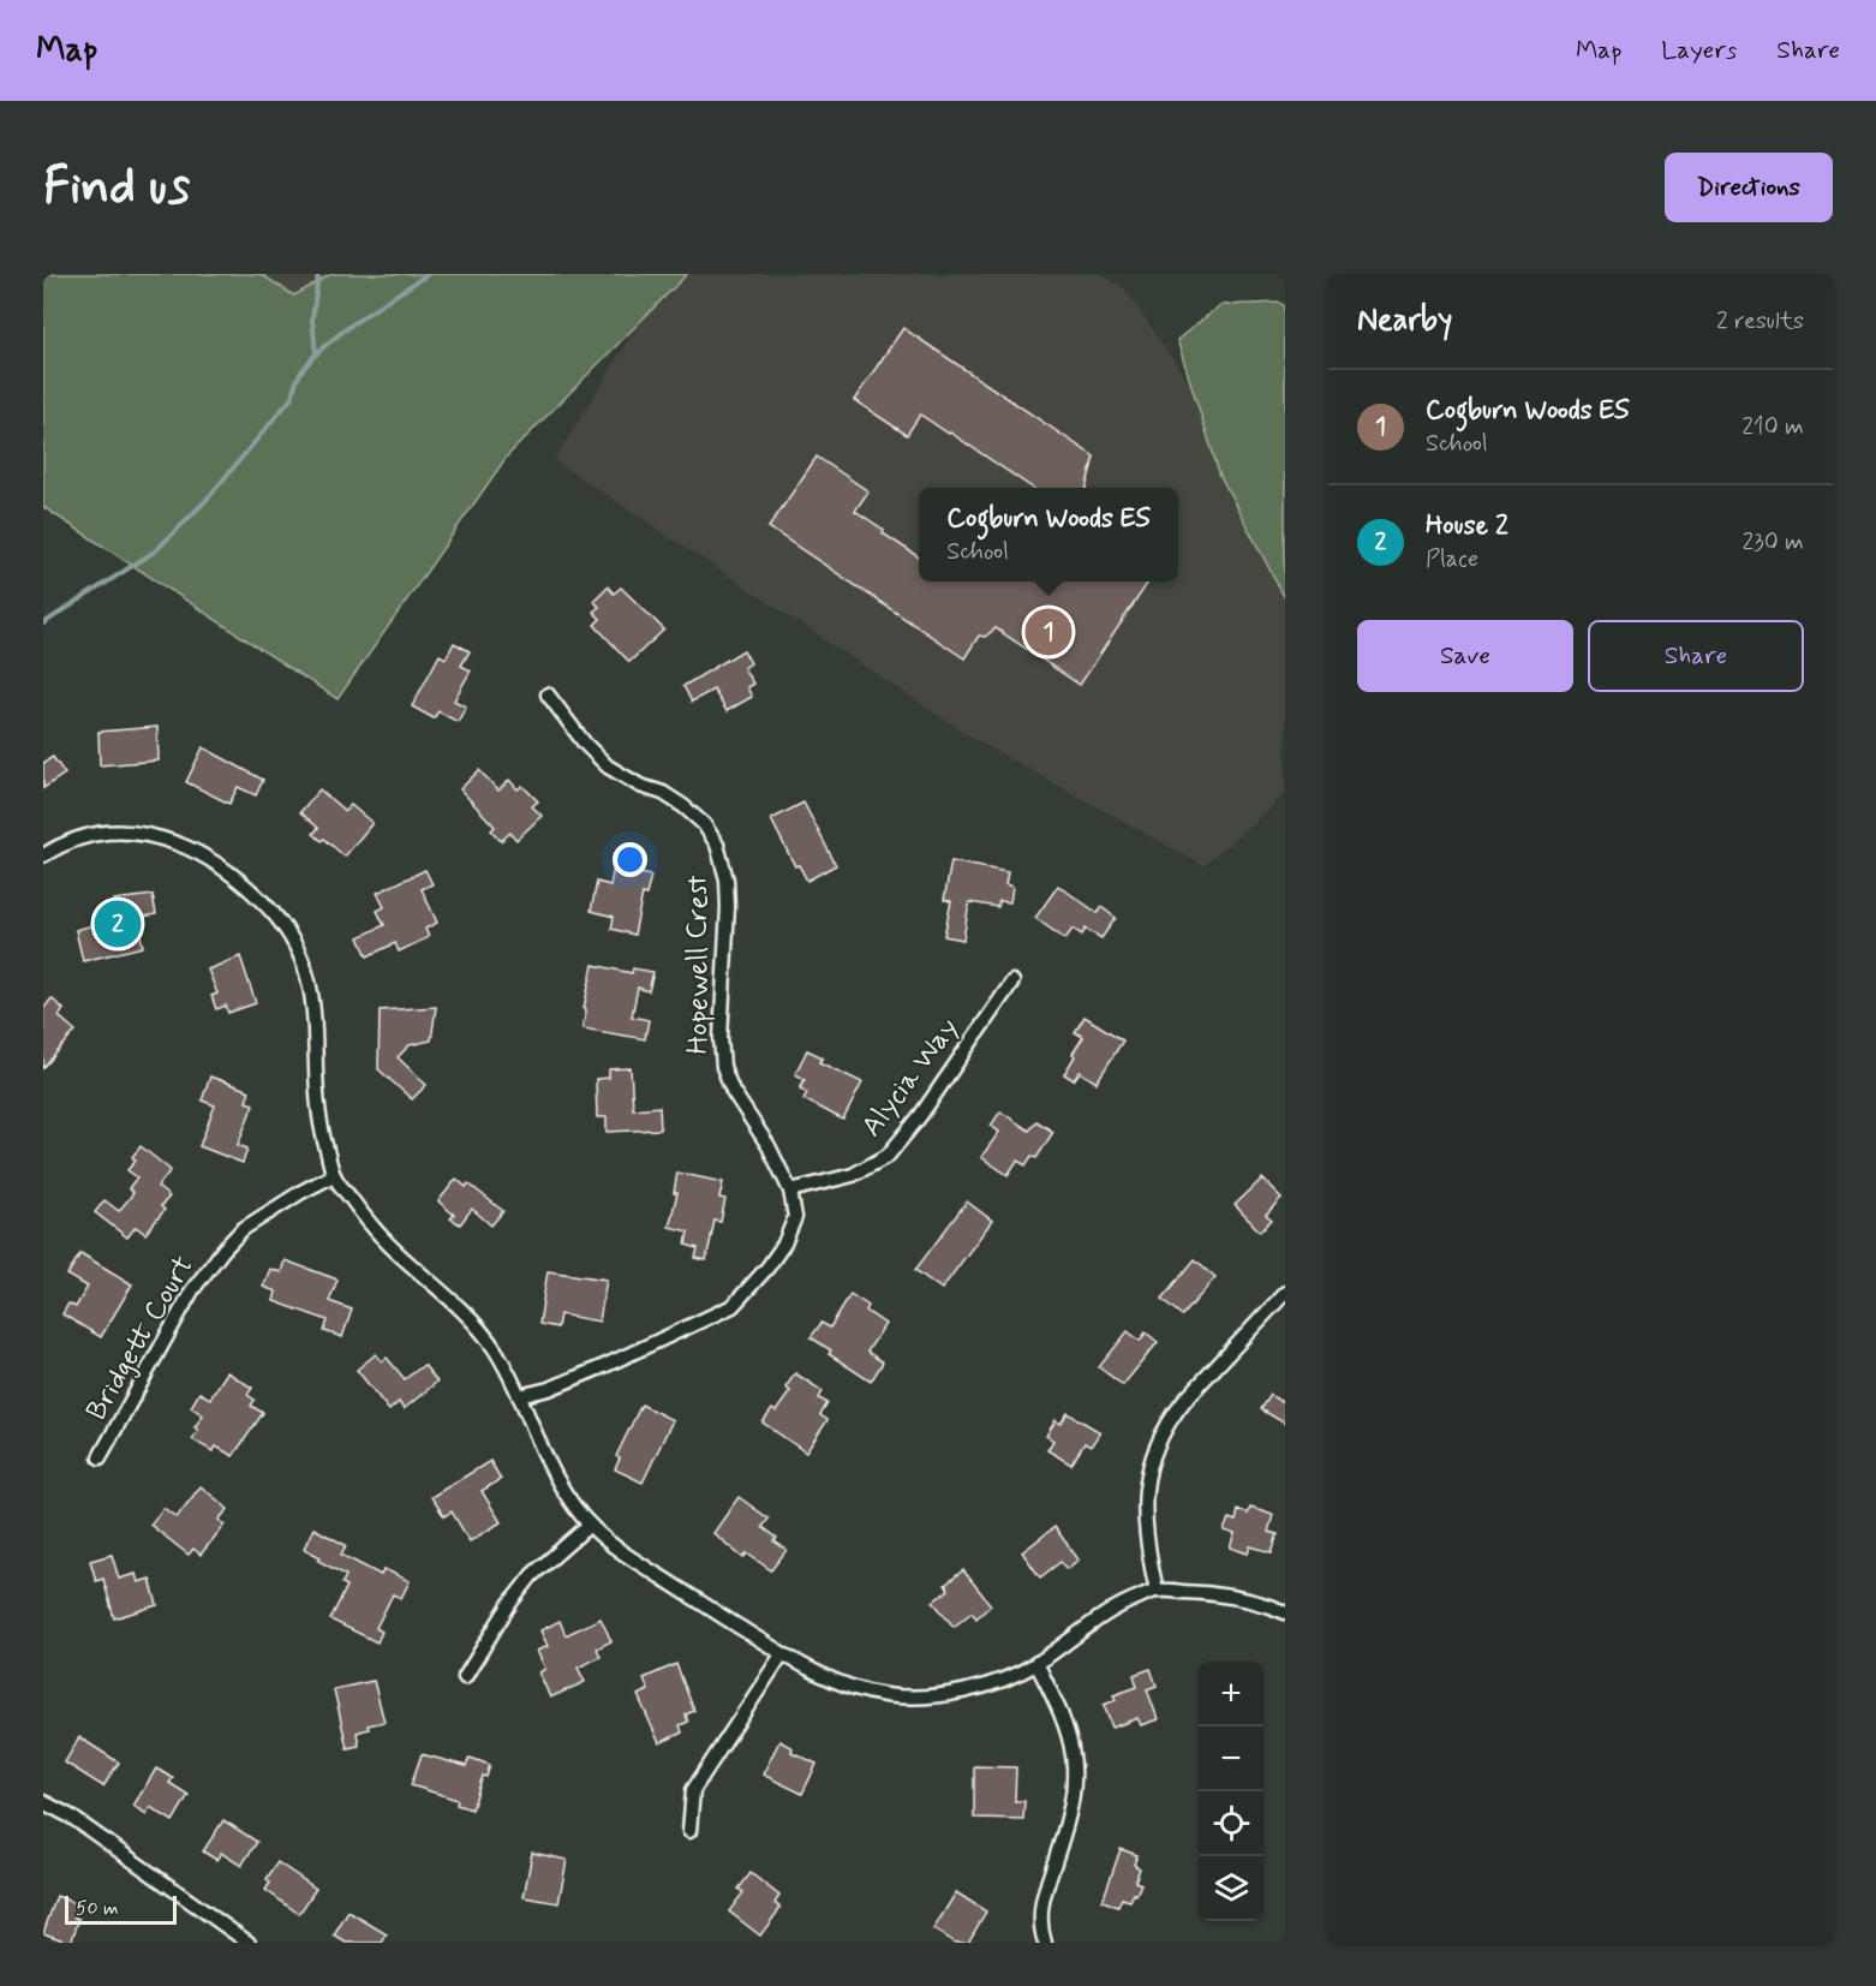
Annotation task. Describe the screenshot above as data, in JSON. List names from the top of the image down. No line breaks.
{"streets":{"street":["Hopewell Crest","Alycia Way","Bridgett Court"]},"crossings":[["Hopewell Crest","Alycia Way"]],"scale_bar":"50 m","page":{"header":"Map","nav":["Map","Layers","Share"],"buttons":["Directions",["Save","Share"]],"title":"Find us","heading":["Nearby","2 results"],"list":[{"mark":"1","name":"Cogburn Woods ES","note":"School","value":"210 m"},{"mark":"2","name":"House 2","note":"Place","value":"230 m"}],"popup":["Cogburn Woods ES","School"],"pins":["1","2"],"map_buttons":["+","−"],"scale":"50 m"}}
